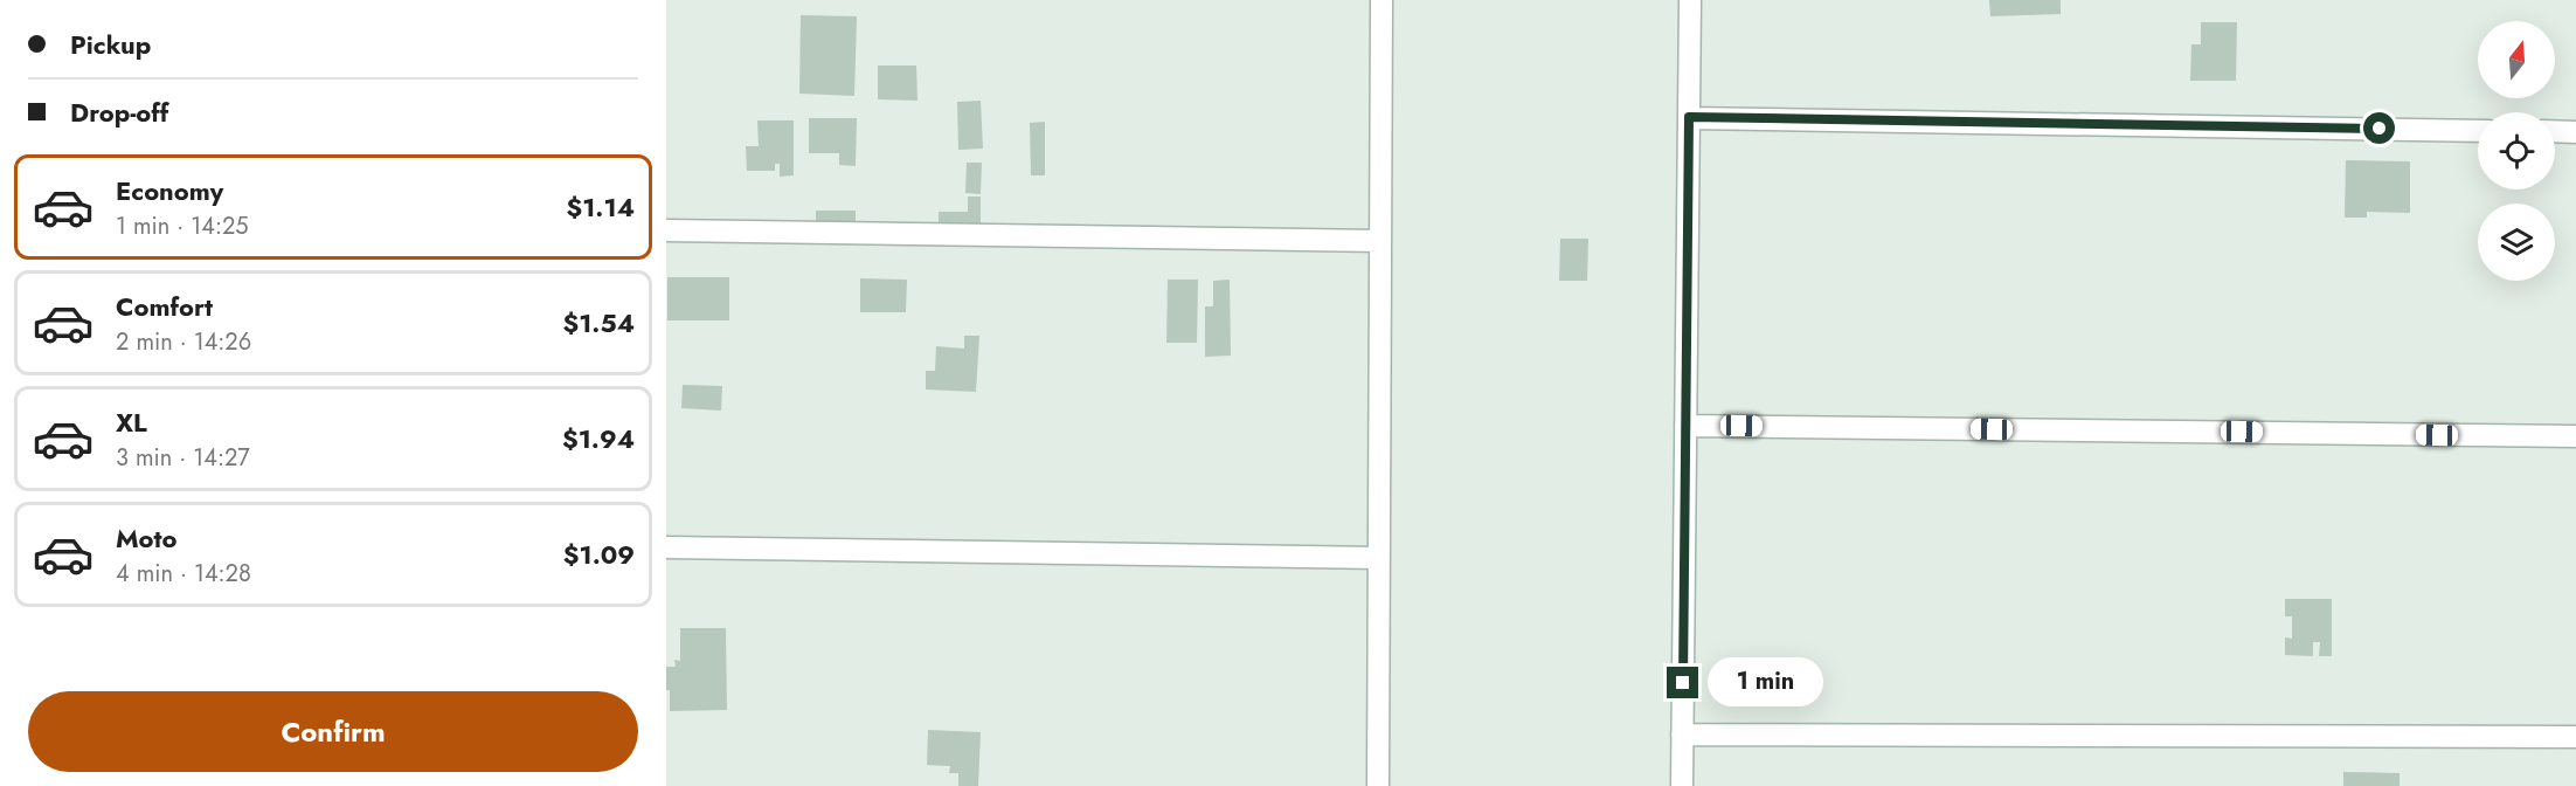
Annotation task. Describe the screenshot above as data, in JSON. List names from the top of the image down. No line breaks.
{"north":"top","page":{"banner":["Pickup","Drop-off"],"list":[{"name":"Economy","note":"1 min · 14:25","value":"$1.14"},{"name":"Comfort","note":"2 min · 14:26","value":"$1.54"},{"name":"XL","note":"3 min · 14:27","value":"$1.94"},{"name":"Moto","note":"4 min · 14:28","value":"$1.09"}],"bubble":"1 min","buttons":"Confirm"}}
